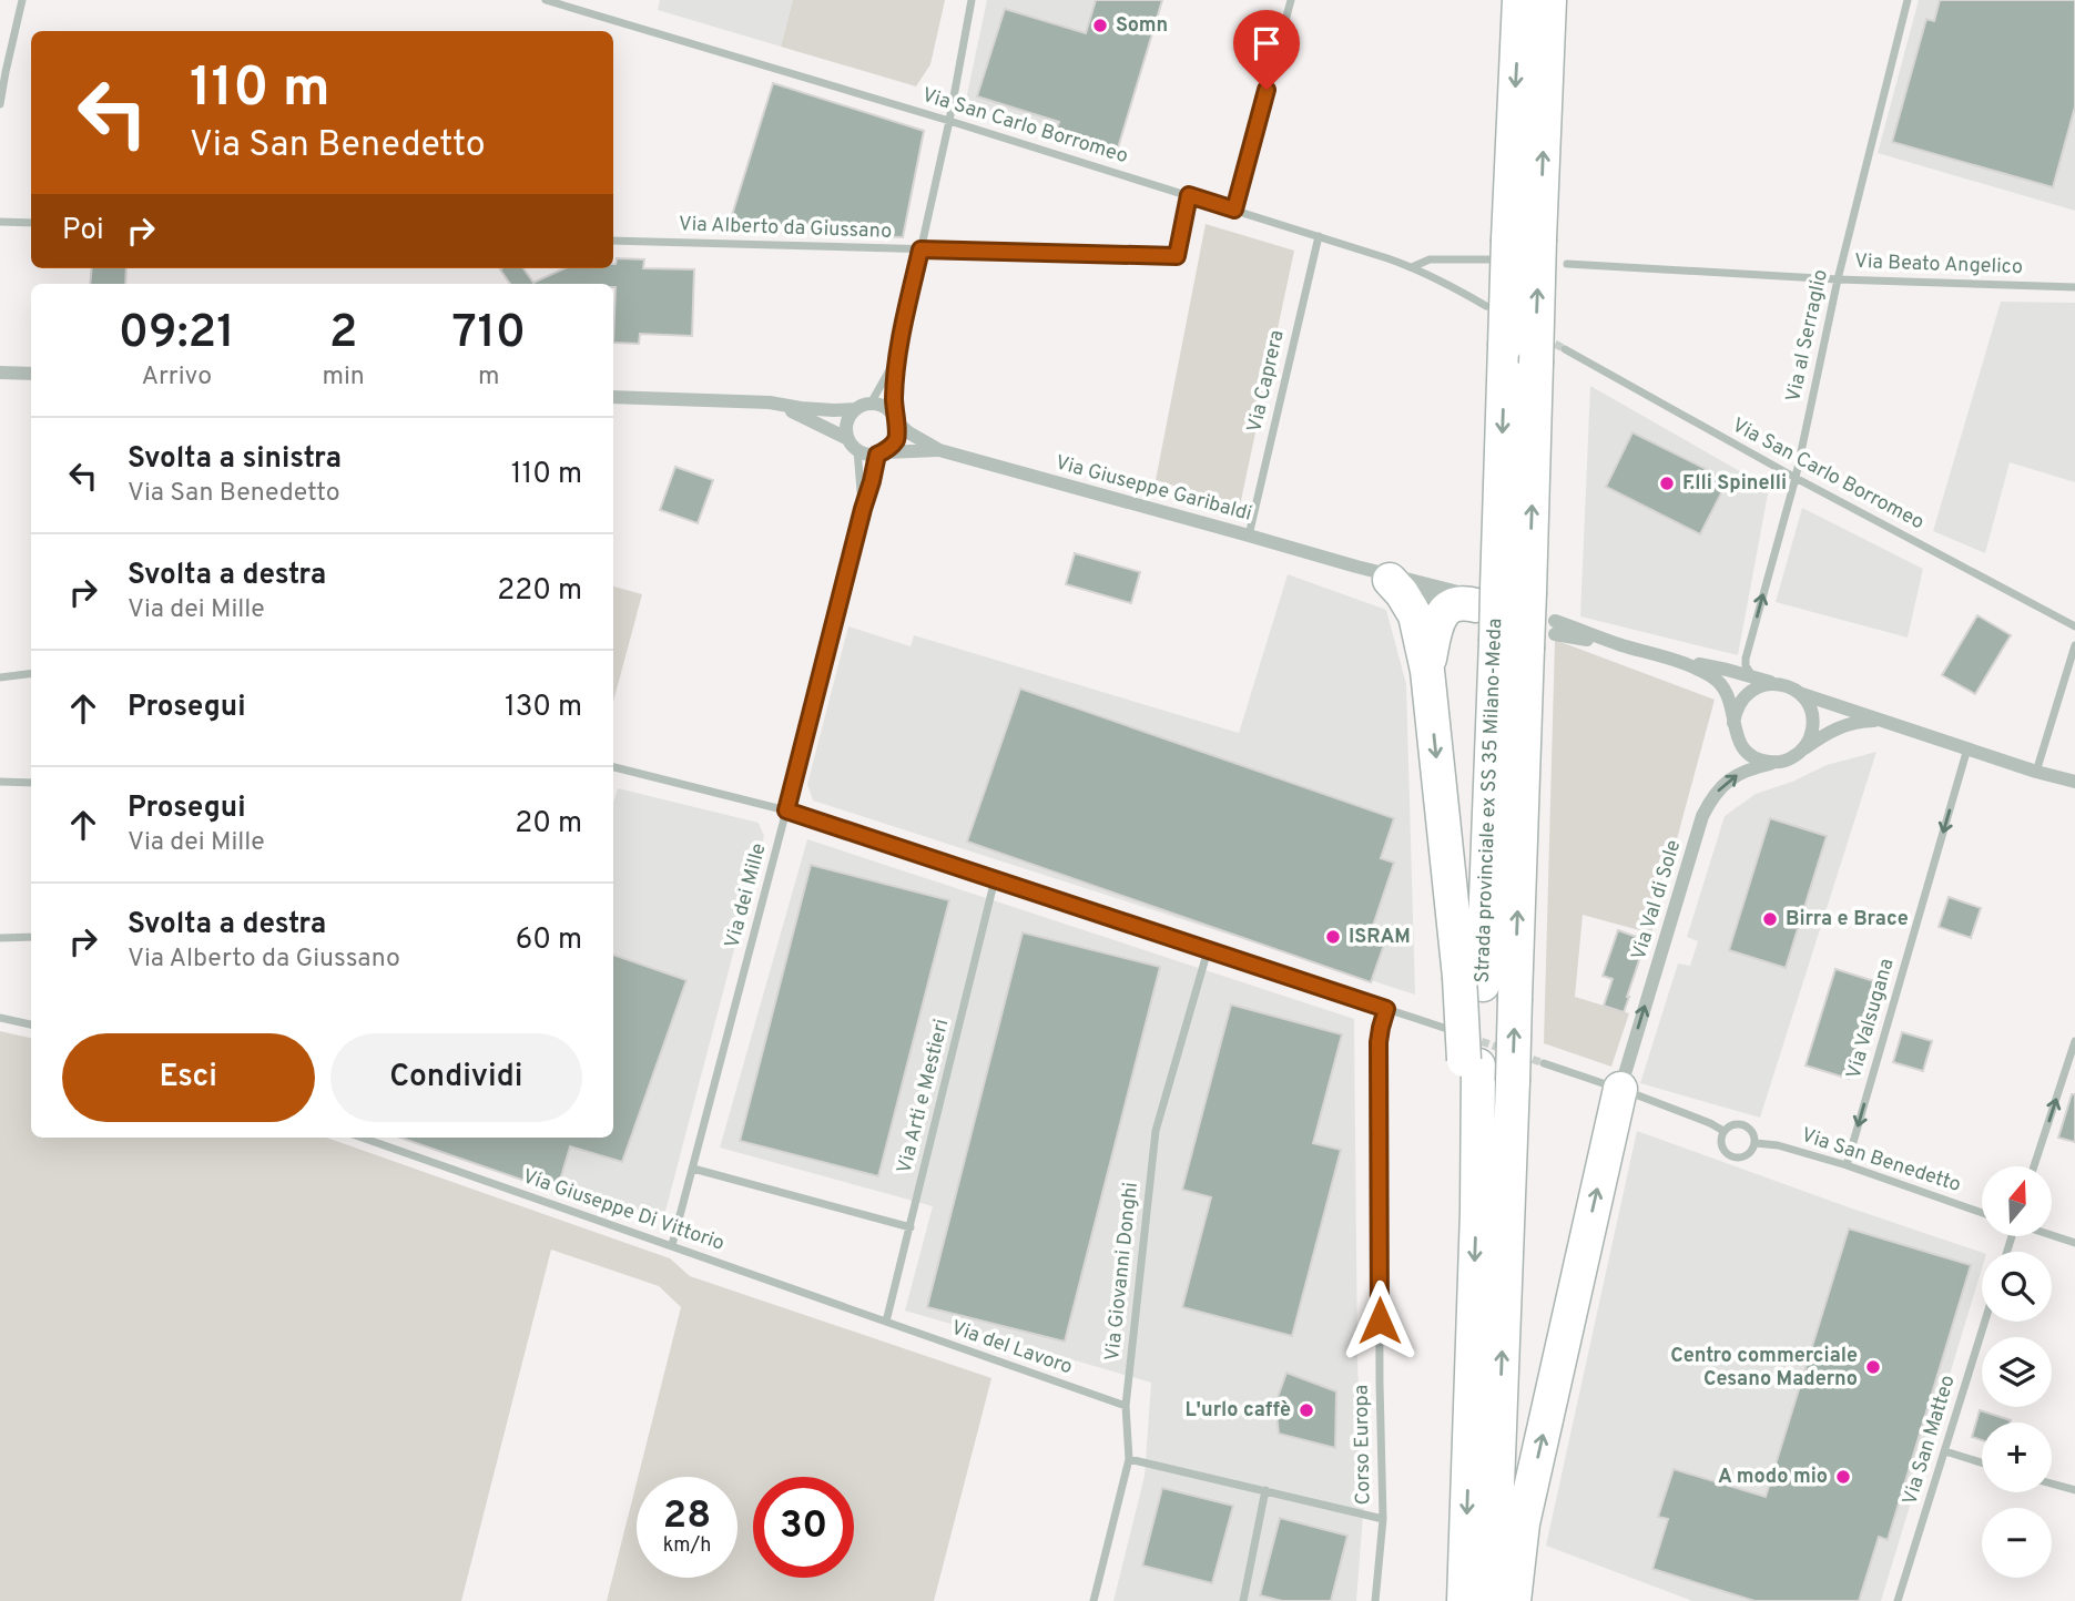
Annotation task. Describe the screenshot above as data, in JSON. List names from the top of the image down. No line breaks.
{"streets":{"highway":["Strada provinciale ex SS 35 Milano-Meda"],"street":["Via San Carlo Borromeo","Via Alberto da Giussano","Via Beato Angelico","Via al Serraglio","Via Caprera","Via Giuseppe Garibaldi","Via dei Mille","Via Val di Sole","Via Valsugana","Via Arti e Mestieri","Via San Benedetto","Via Giuseppe Di Vittorio","Via Giovanni Donghi","Via del Lavoro","Via San Matteo","Corso Europa"]},"crossings":[["Via San Carlo Borromeo","Via Alberto da Giussano"],["Via San Carlo Borromeo","Via al Serraglio"],["Via San Carlo Borromeo","Via Caprera"],["Via Beato Angelico","Via al Serraglio"],["Via Caprera","Via Giuseppe Garibaldi"],["Via Giuseppe Garibaldi","Strada provinciale ex SS 35 Milano-Meda"],["Via Giuseppe Garibaldi","Via dei Mille"],["Via dei Mille","Via Giuseppe Di Vittorio"],["Via Val di Sole","Via San Benedetto"],["Via Valsugana","Via San Benedetto"],["Via Arti e Mestieri","Via Giuseppe Di Vittorio"],["Via Arti e Mestieri","Via del Lavoro"],["Via Giuseppe Di Vittorio","Via del Lavoro"],["Via Giovanni Donghi","Via del Lavoro"]],"one_way":["Via Val di Sole","Via Valsugana"],"places":["Somn","F.lli Spinelli","Birra e Brace","ISRAM","Centro commerciale Cesano Maderno","L'urlo caffè","A modo mio"],"north":"top","page":{"turn":["110 m","Via San Benedetto"],"then":"Poi","eta":["09:21","Arrivo","2","min","710","m"],"list":[{"name":"Svolta a sinistra","note":"Via San Benedetto","value":"110 m"},{"name":"Svolta a destra","note":"Via dei Mille","value":"220 m"},{"name":"Prosegui","value":"130 m"},{"name":"Prosegui","note":"Via dei Mille","value":"20 m"},{"name":"Svolta a destra","note":"Via Alberto da Giussano","value":"60 m"}],"buttons":["Esci","Condividi"],"map_buttons":["+","−"],"speed":"28 km/h","limit":"30"}}
